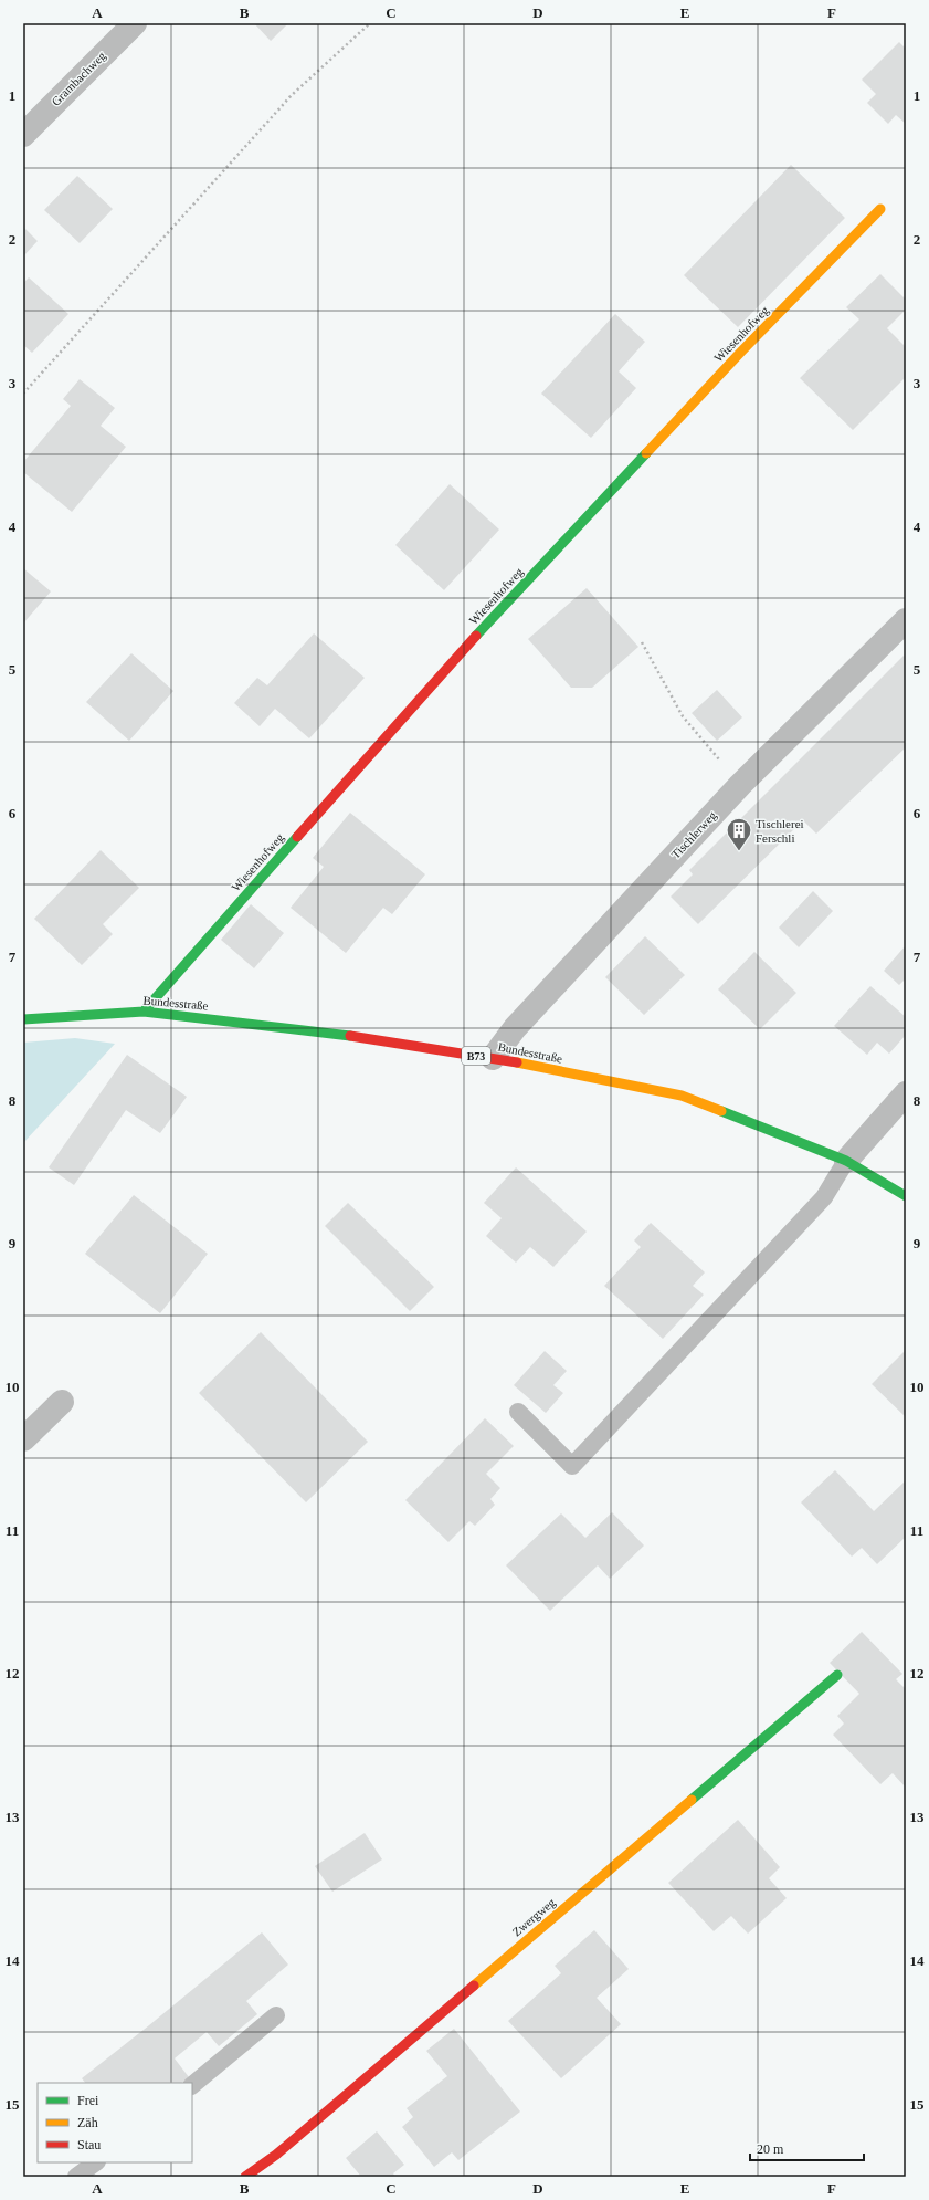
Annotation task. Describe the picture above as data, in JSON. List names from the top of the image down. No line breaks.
{"streets":{"street":["Grambachweg","Wiesenhofweg","Tischlerweg","Bundesstraße","B73","Zwergweg"]},"crossings":[["Wiesenhofweg","Bundesstraße"],["Tischlerweg","Bundesstraße"]],"places":{"building":["Tischlerei Ferschli"]},"legend":["Frei","Zäh","Stau"],"scale_bar":"20 m","grid":{"columns":["A","B","C","D","E","F"],"rows":["1","2","3","4","5","6","7","8","9","10","11","12","13","14","15"]}}
